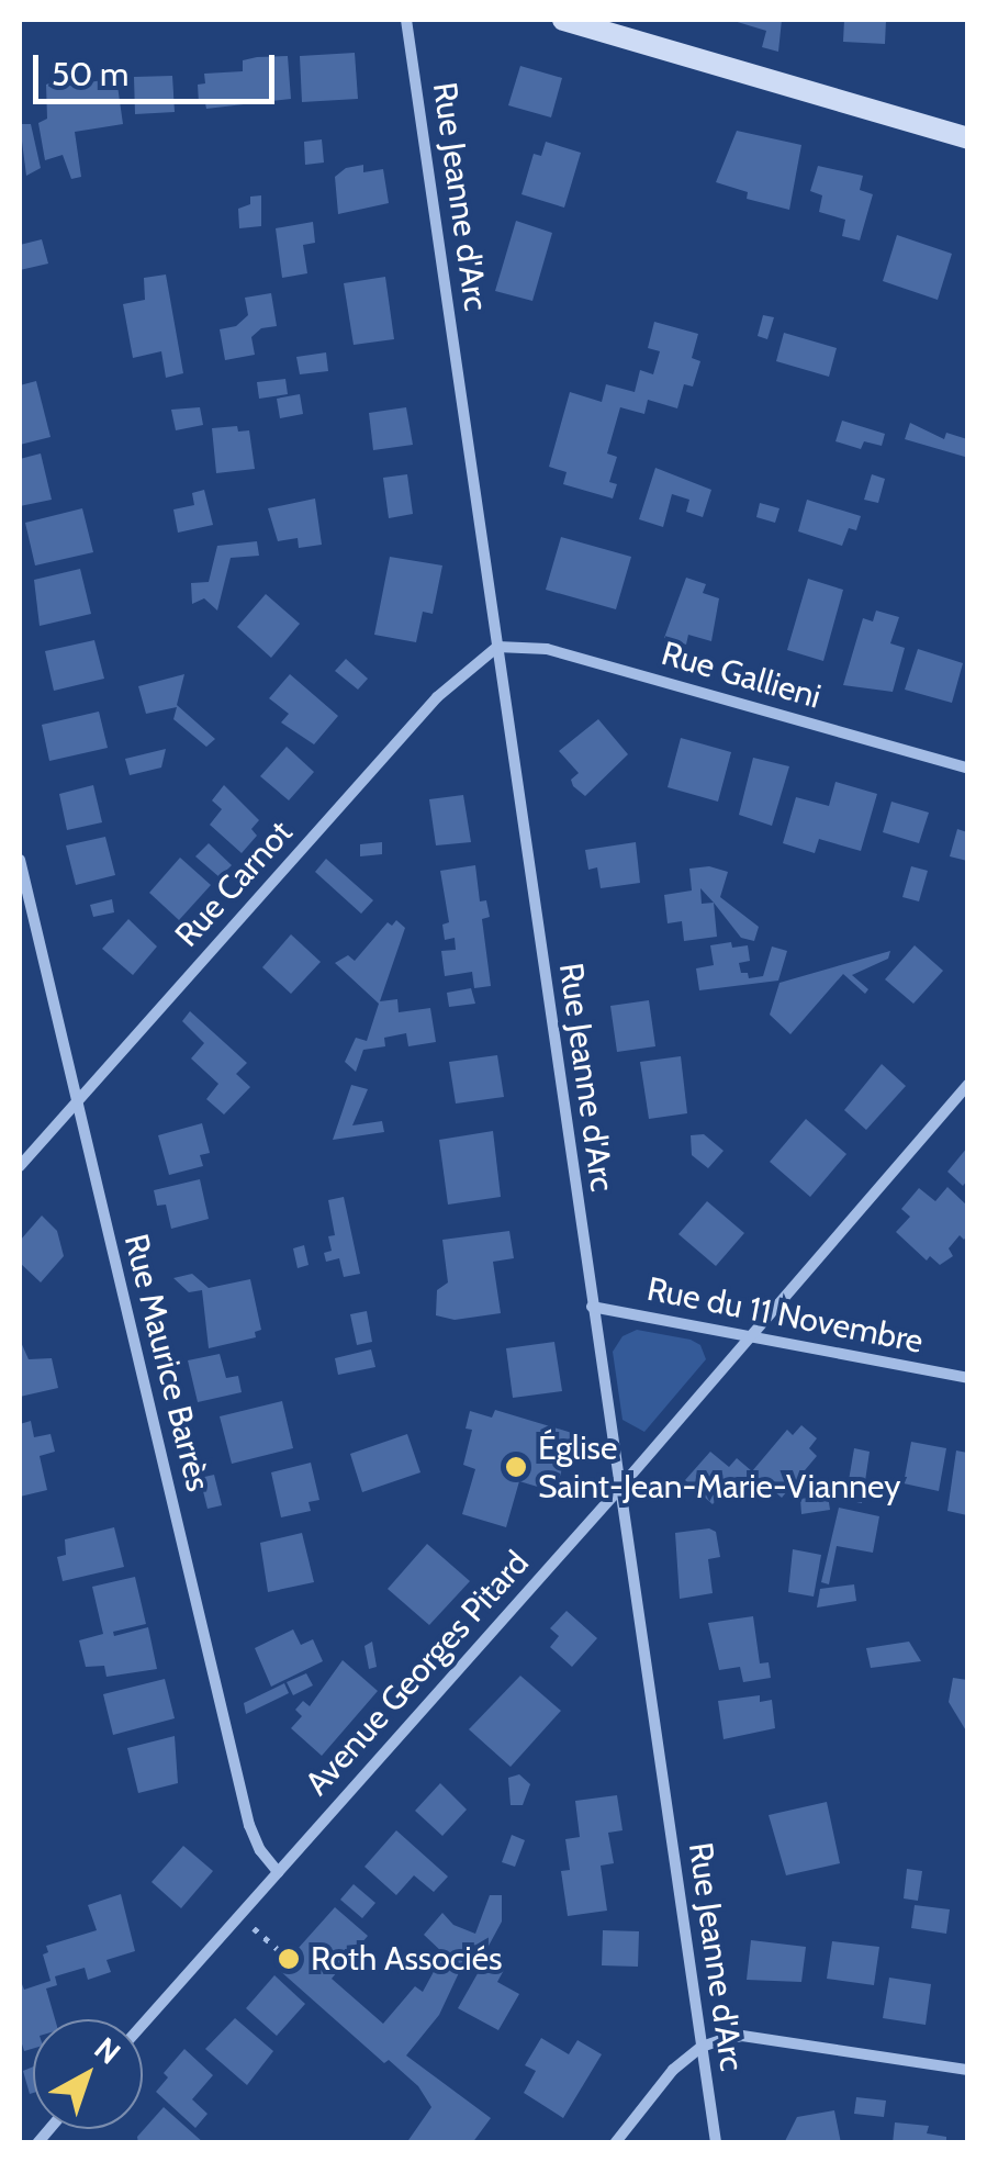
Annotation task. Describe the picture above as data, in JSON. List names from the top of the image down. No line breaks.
{"streets":{"street":["Rue Jeanne d'Arc","Rue Gallieni","Rue Carnot","Rue du 11 Novembre","Rue Maurice Barrès","Avenue Georges Pitard"]},"crossings":[["Rue Jeanne d'Arc","Rue Gallieni"],["Rue Jeanne d'Arc","Rue Carnot"],["Rue Jeanne d'Arc","Rue du 11 Novembre"],["Rue Jeanne d'Arc","Avenue Georges Pitard"],["Rue Gallieni","Rue Carnot"],["Rue Carnot","Rue Maurice Barrès"],["Rue du 11 Novembre","Avenue Georges Pitard"],["Rue Maurice Barrès","Avenue Georges Pitard"]],"places":["Église Saint-Jean-Marie-Vianney","Roth Associés"],"scale_bar":"50 m","north":"top right"}
